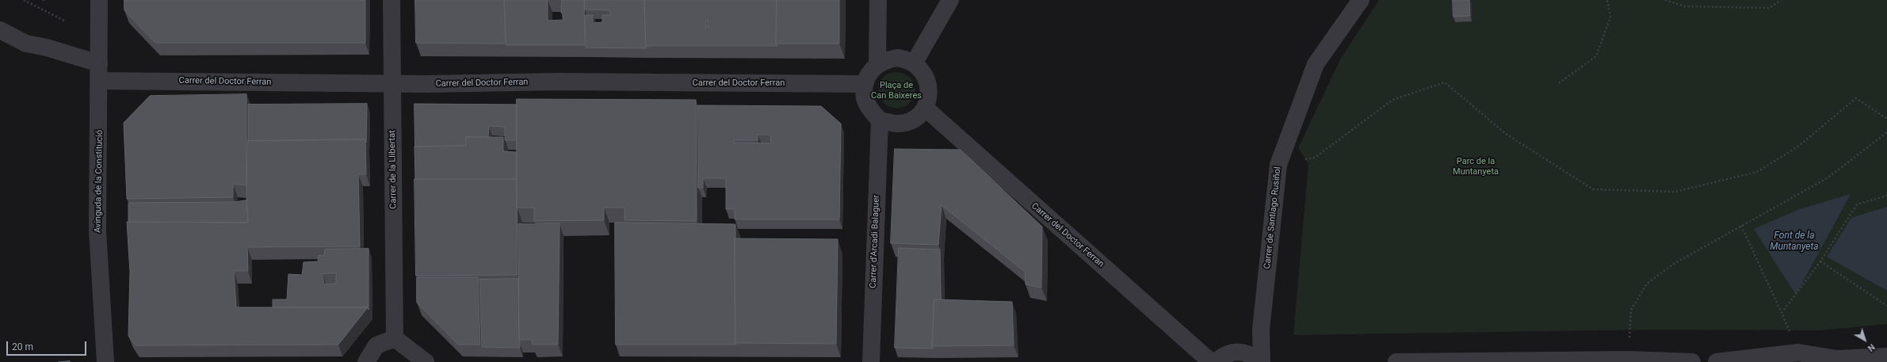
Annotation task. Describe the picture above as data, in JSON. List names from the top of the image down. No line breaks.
{"streets":{"street":["Carrer del Doctor Ferran","Carrer de la Llibertat","Avinguda de la Constitució","Carrer de Santiago Rusiñol","Carrer d'Arcadi Balaguer"]},"crossings":[["Carrer del Doctor Ferran","Carrer de la Llibertat"],["Carrer del Doctor Ferran","Avinguda de la Constitució"],["Carrer del Doctor Ferran","Carrer d'Arcadi Balaguer"]],"water":["Font de la Muntanyeta"],"parks":["Plaça de Can Baixeres","Parc de la Muntanyeta"],"scale_bar":"20 m","north":"bottom right"}
